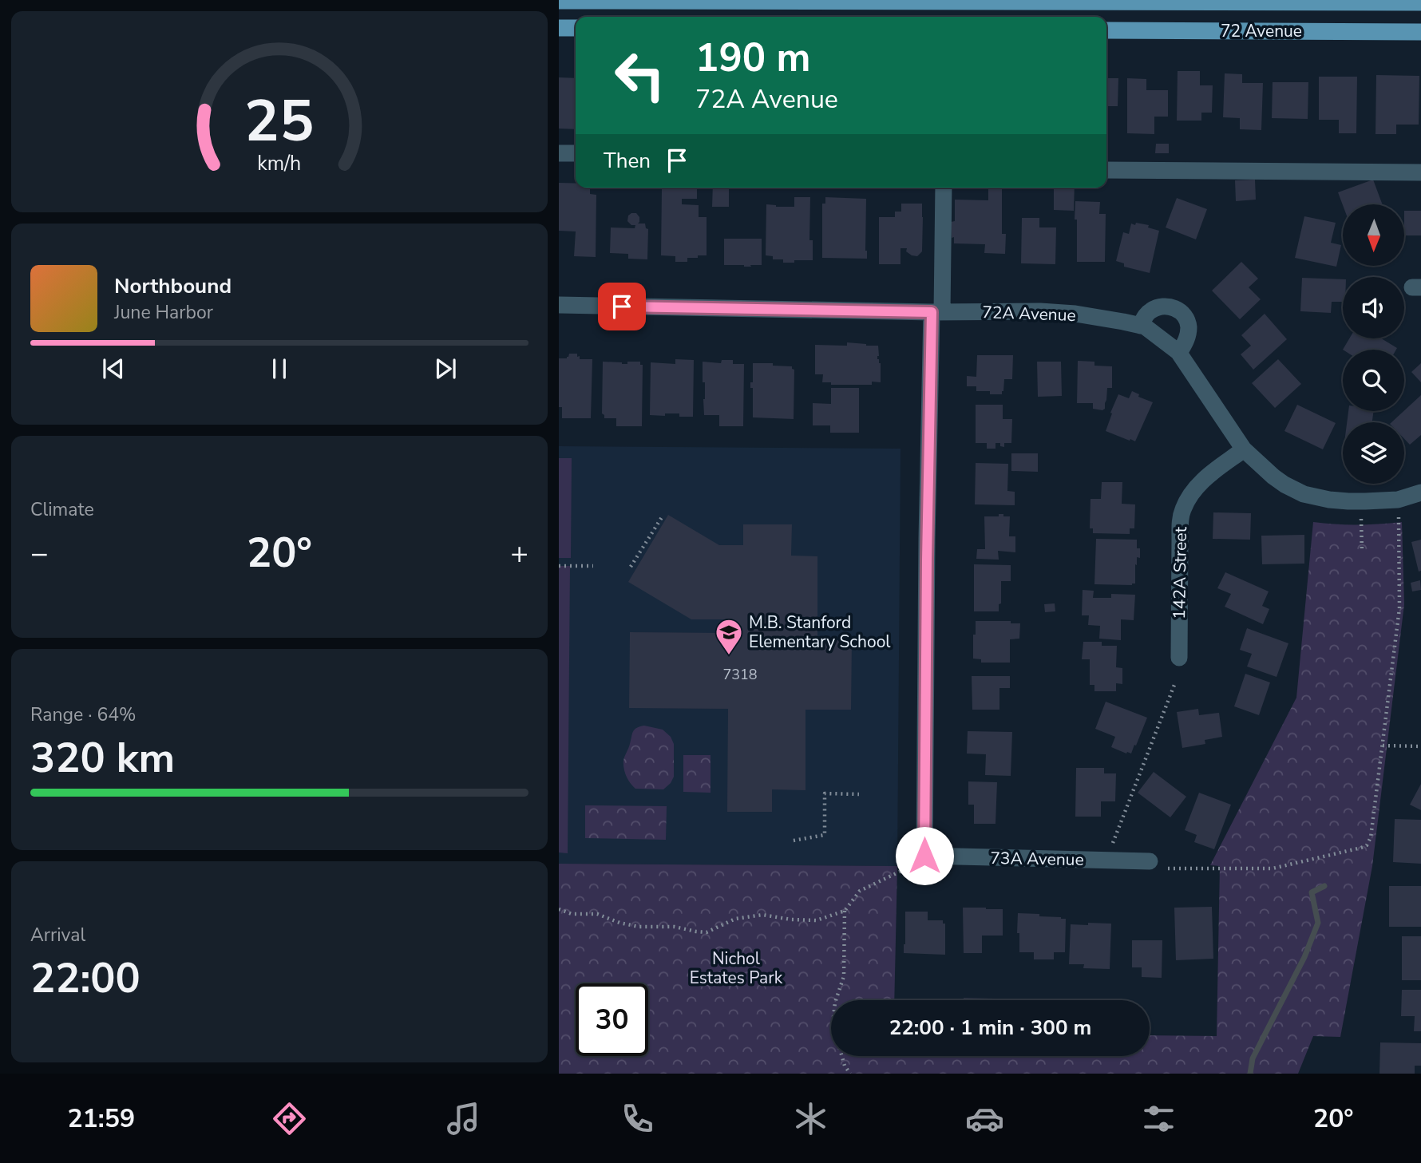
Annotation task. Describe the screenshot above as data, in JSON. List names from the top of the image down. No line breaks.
{"streets":{"main road":["72 Avenue"],"street":["72A Avenue","142A Street","73A Avenue"]},"crossings":[["72A Avenue","142A Street"]],"parks":["Nichol Estates Park"],"places":{"school or university":["M.B. Stanford Elementary School"]},"house_numbers":["7318"],"north":"bottom","page":{"turn":["190 m","72A Avenue"],"then":"Then","song":["Northbound","June Harbor"],"tile":["Climate",["Range · 64%","320 km"],["Arrival","22:00"]],"heat":["−","20°","+"],"limit":"30","trip":"22:00 · 1 min · 300 m","tabs":["21:59","20°"],"gauge":["25","km/h"]}}
